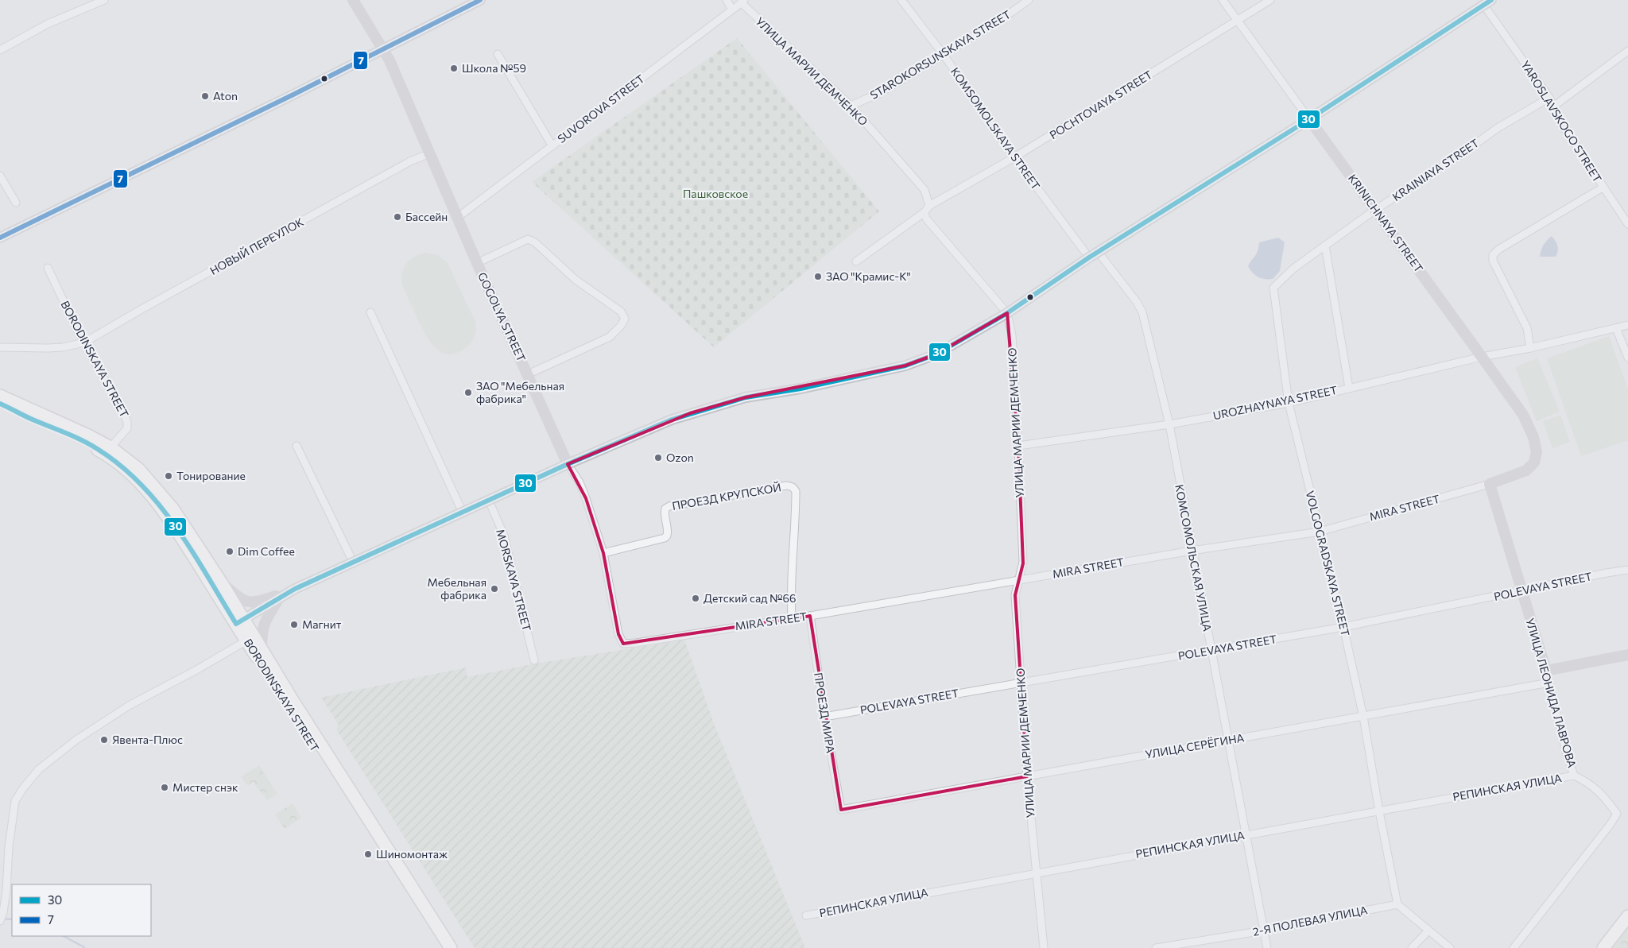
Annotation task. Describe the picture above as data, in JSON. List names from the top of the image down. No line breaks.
{"streets":{"main road":["BORODINSKAYA STREET"],"street":["STAROKORSUNSKAYA STREET","УЛИЦА МАРИИ ДЕМЧЕНКО","POCHTOVAYA STREET","SUVOROVA STREET","YAROSLAVSKOGO STREET","KOMSOMOLSKAYA STREET","KRAINIAYA STREET","KRINICHNAYA STREET","НОВЫЙ ПЕРЕУЛОК","GOGOLYA STREET","UROZHAYNAYA STREET","ПРОЕЗД КРУПСКОЙ","MIRA STREET","КОМСОМОЛЬСКАЯ УЛИЦА","VOLGOGRADSKAYA STREET","MORSKAYA STREET","POLEVAYA STREET","УЛИЦА ЛЕОНИДА ЛАВРОВА","ПРОЕЗД МИРА","УЛИЦА СЕРЁГИНА","РЕПИНСКАЯ УЛИЦА","2-Я ПОЛЕВАЯ УЛИЦА"]},"crossings":[["STAROKORSUNSKAYA STREET","УЛИЦА МАРИИ ДЕМЧЕНКО"],["STAROKORSUNSKAYA STREET","KOMSOMOLSKAYA STREET"],["УЛИЦА МАРИИ ДЕМЧЕНКО","POCHTOVAYA STREET"],["УЛИЦА МАРИИ ДЕМЧЕНКО","SUVOROVA STREET"],["УЛИЦА МАРИИ ДЕМЧЕНКО","UROZHAYNAYA STREET"],["УЛИЦА МАРИИ ДЕМЧЕНКО","MIRA STREET"],["УЛИЦА МАРИИ ДЕМЧЕНКО","POLEVAYA STREET"],["УЛИЦА МАРИИ ДЕМЧЕНКО","УЛИЦА СЕРЁГИНА"],["УЛИЦА МАРИИ ДЕМЧЕНКО","РЕПИНСКАЯ УЛИЦА"],["POCHTOVAYA STREET","KOMSOMOLSKAYA STREET"],["POCHTOVAYA STREET","KRINICHNAYA STREET"],["SUVOROVA STREET","GOGOLYA STREET"],["YAROSLAVSKOGO STREET","KRAINIAYA STREET"],["KOMSOMOLSKAYA STREET","КОМСОМОЛЬСКАЯ УЛИЦА"],["KRAINIAYA STREET","KRINICHNAYA STREET"],["KRAINIAYA STREET","VOLGOGRADSKAYA STREET"],["KRINICHNAYA STREET","UROZHAYNAYA STREET"],["KRINICHNAYA STREET","MIRA STREET"],["НОВЫЙ ПЕРЕУЛОК","GOGOLYA STREET"],["НОВЫЙ ПЕРЕУЛОК","BORODINSKAYA STREET"],["GOGOLYA STREET","ПРОЕЗД КРУПСКОЙ"],["GOGOLYA STREET","MIRA STREET"],["UROZHAYNAYA STREET","КОМСОМОЛЬСКАЯ УЛИЦА"],["UROZHAYNAYA STREET","VOLGOGRADSKAYA STREET"],["ПРОЕЗД КРУПСКОЙ","MIRA STREET"],["MIRA STREET","КОМСОМОЛЬСКАЯ УЛИЦА"],["MIRA STREET","VOLGOGRADSKAYA STREET"],["MIRA STREET","УЛИЦА ЛЕОНИДА ЛАВРОВА"],["MIRA STREET","ПРОЕЗД МИРА"],["КОМСОМОЛЬСКАЯ УЛИЦА","POLEVAYA STREET"],["КОМСОМОЛЬСКАЯ УЛИЦА","УЛИЦА СЕРЁГИНА"],["КОМСОМОЛЬСКАЯ УЛИЦА","РЕПИНСКАЯ УЛИЦА"],["КОМСОМОЛЬСКАЯ УЛИЦА","2-Я ПОЛЕВАЯ УЛИЦА"],["VOLGOGRADSKAYA STREET","POLEVAYA STREET"],["VOLGOGRADSKAYA STREET","УЛИЦА СЕРЁГИНА"],["VOLGOGRADSKAYA STREET","РЕПИНСКАЯ УЛИЦА"],["VOLGOGRADSKAYA STREET","2-Я ПОЛЕВАЯ УЛИЦА"],["POLEVAYA STREET","УЛИЦА ЛЕОНИДА ЛАВРОВА"],["POLEVAYA STREET","ПРОЕЗД МИРА"],["УЛИЦА ЛЕОНИДА ЛАВРОВА","УЛИЦА СЕРЁГИНА"],["УЛИЦА ЛЕОНИДА ЛАВРОВА","РЕПИНСКАЯ УЛИЦА"],["ПРОЕЗД МИРА","УЛИЦА СЕРЁГИНА"]],"parks":["Пашковское"],"places":["Школа №59","Aton","Бассейн","ЗАО \"Крамис-К\"","ЗАО \"Мебельная фабрика\"","Ozon","Тонирование","Dim Coffee","Мебельная фабрика","Детский сад №66","Магнит","Явента-Плюс","Мистер снэк","Шиномонтаж"],"lines":["transit line 30","transit line 7"],"legend":["30","7"]}
